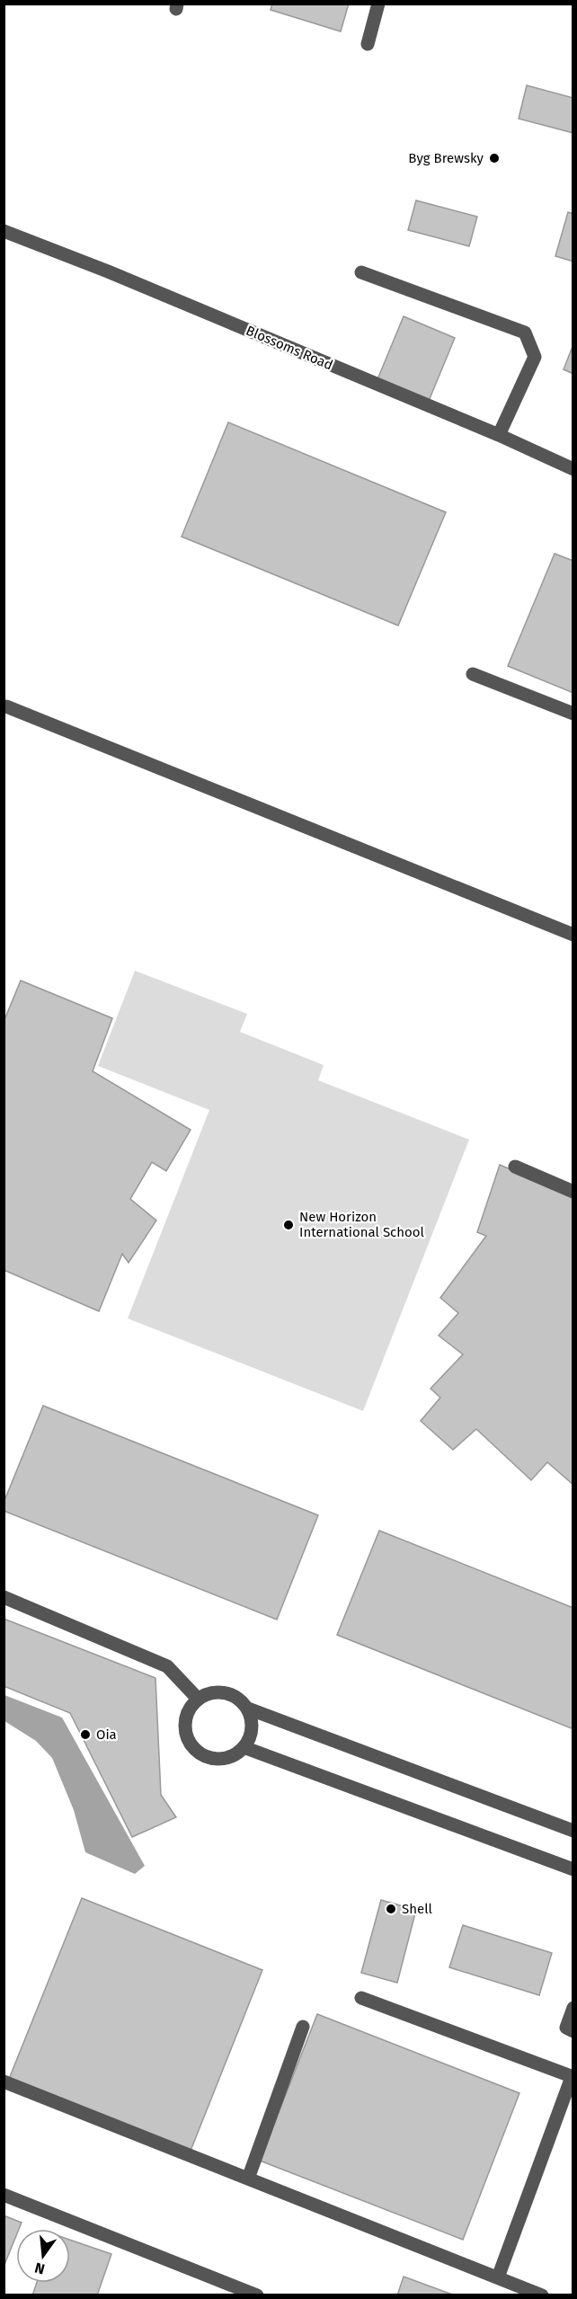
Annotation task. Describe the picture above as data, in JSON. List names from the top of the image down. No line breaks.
{"streets":{"street":["Blossoms Road"]},"places":["Byg Brewsky","New Horizon International School","Oia","Shell"],"north":"bottom"}
